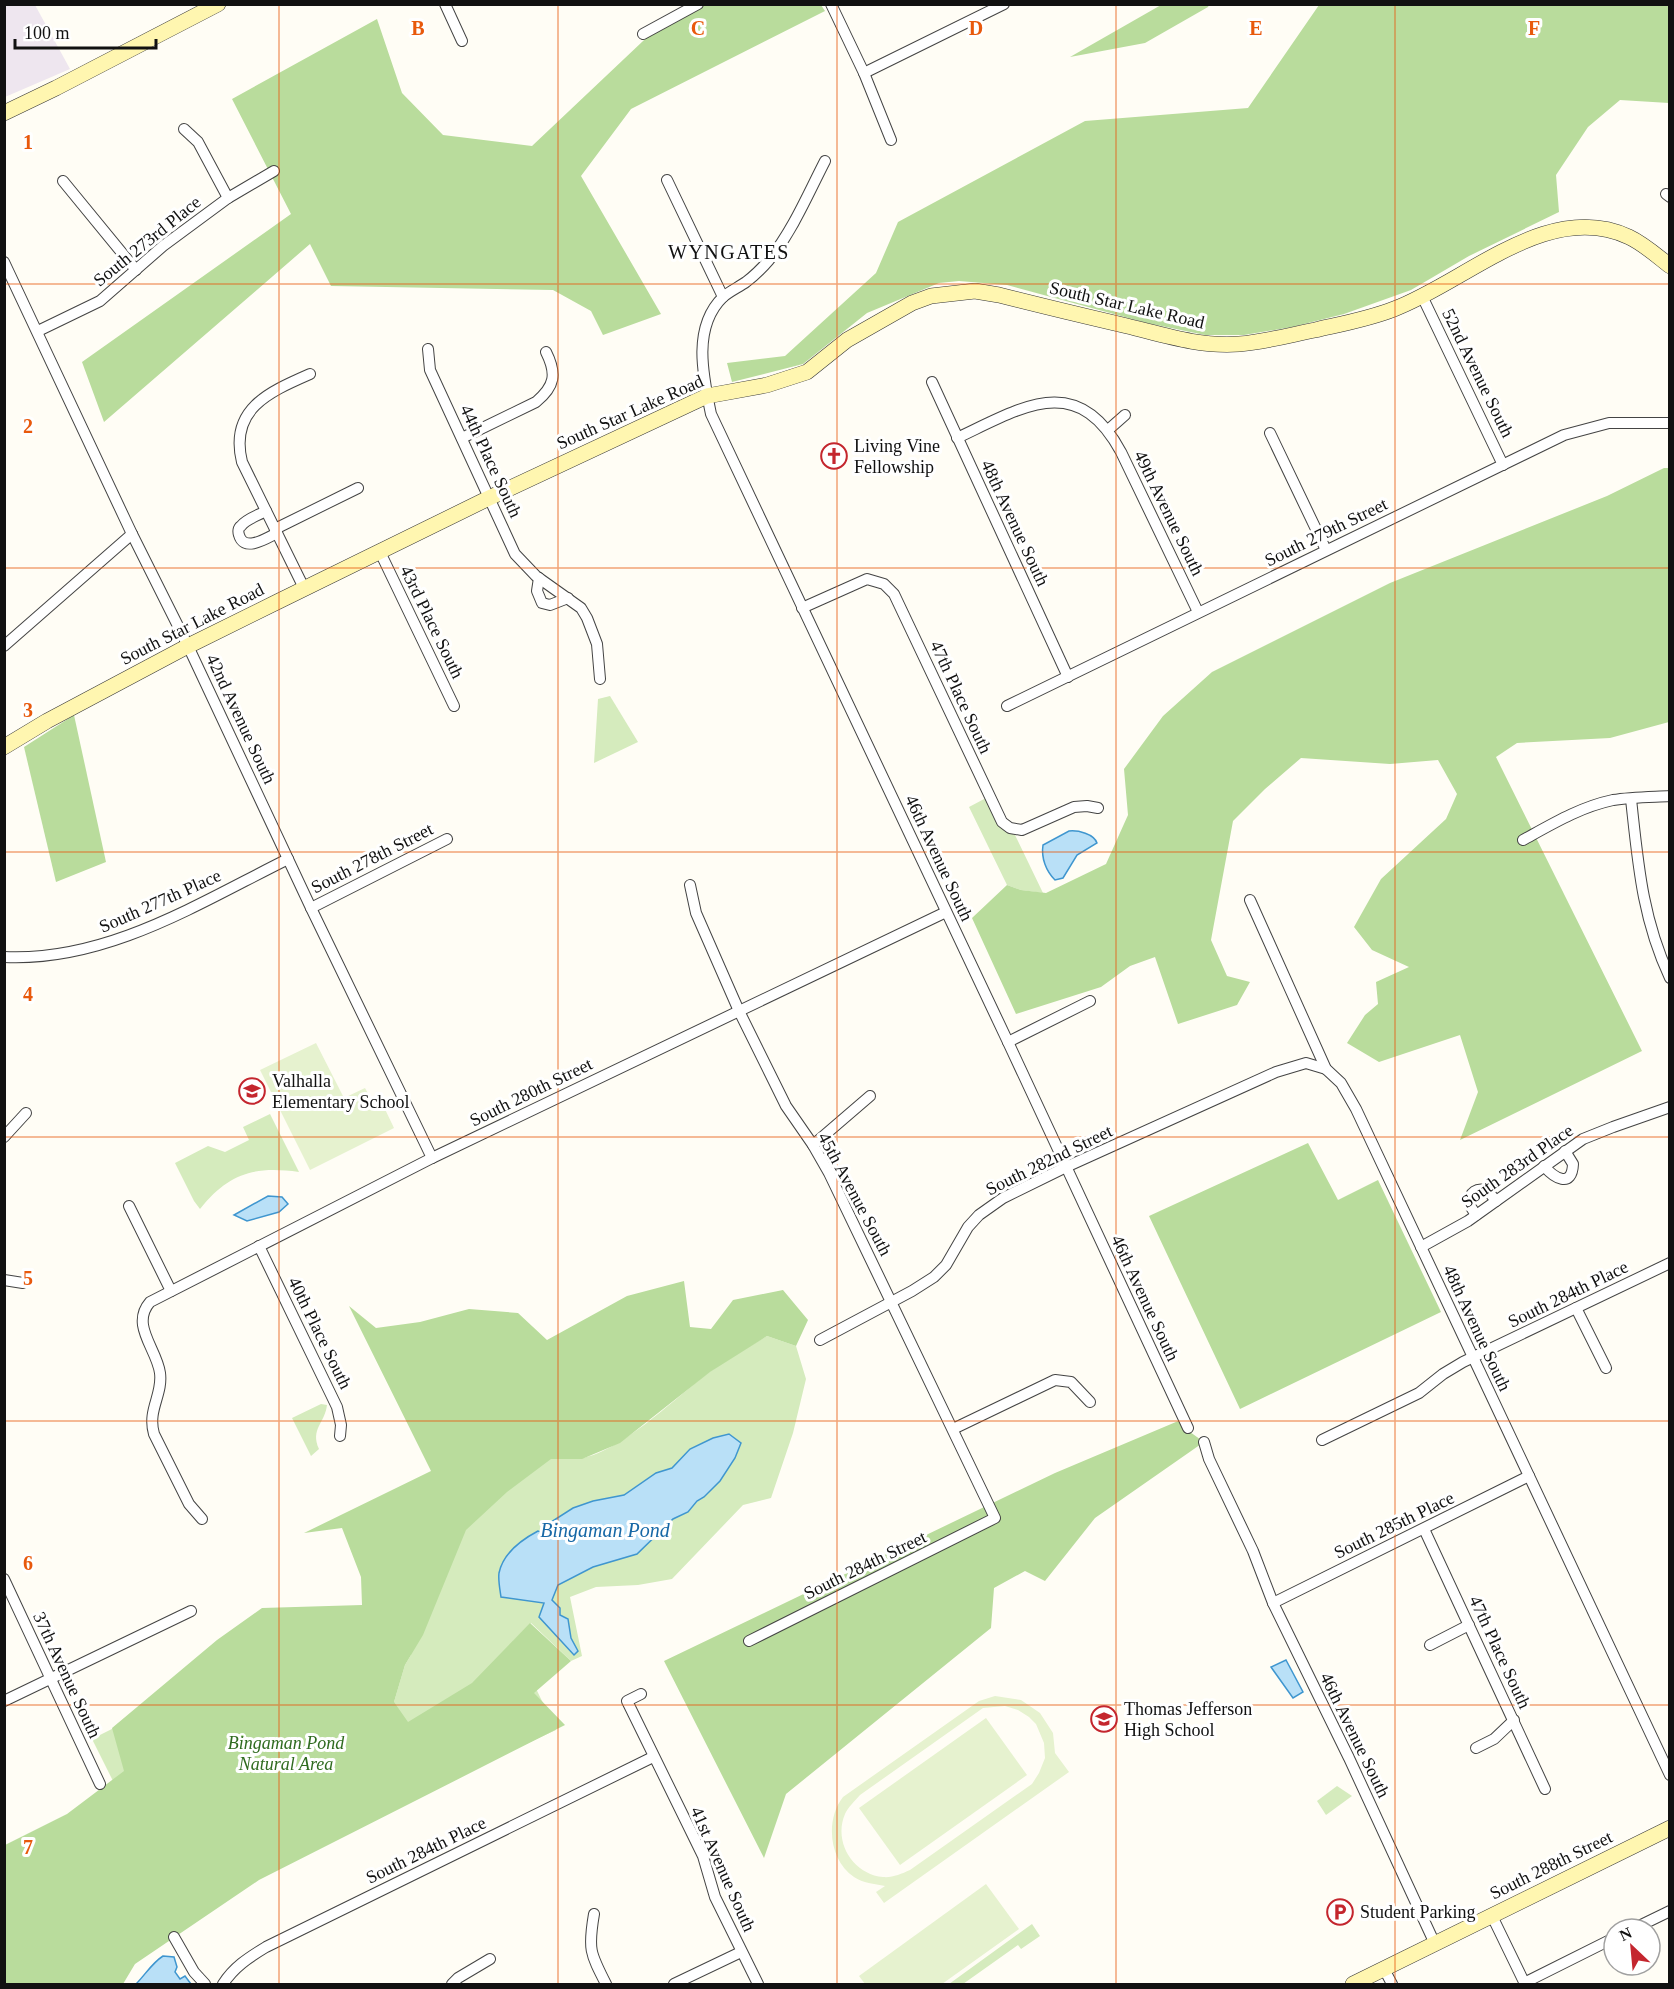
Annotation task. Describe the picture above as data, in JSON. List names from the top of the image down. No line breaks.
{"streets":{"street":["South 273rd Place","South Star Lake Road","52nd Avenue South","44th Place South","49th Avenue South","48th Avenue South","South 279th Street","43rd Place South","47th Place South","42nd Avenue South","South 278th Street","46th Avenue South","South 277th Place","South 280th Street","South 282nd Street","South 283rd Place","45th Avenue South","South 284th Place","40th Place South","South 285th Place","South 284th Street","37th Avenue South","South 288th Street","41st Avenue South"]},"crossings":[["South 273rd Place","42nd Avenue South"],["South Star Lake Road","52nd Avenue South"],["South Star Lake Road","44th Place South"],["South Star Lake Road","43rd Place South"],["South Star Lake Road","42nd Avenue South"],["South Star Lake Road","46th Avenue South"],["52nd Avenue South","South 279th Street"],["49th Avenue South","48th Avenue South"],["49th Avenue South","South 279th Street"],["48th Avenue South","South 279th Street"],["48th Avenue South","South 282nd Street"],["48th Avenue South","South 283rd Place"],["48th Avenue South","South 284th Place"],["48th Avenue South","South 285th Place"],["47th Place South","46th Avenue South"],["47th Place South","South 285th Place"],["42nd Avenue South","South 278th Street"],["42nd Avenue South","South 277th Place"],["42nd Avenue South","South 280th Street"],["46th Avenue South","South 280th Street"],["46th Avenue South","South 282nd Street"],["46th Avenue South","South 285th Place"],["46th Avenue South","South 288th Street"],["South 280th Street","45th Avenue South"],["South 280th Street","40th Place South"],["South 282nd Street","45th Avenue South"],["45th Avenue South","South 284th Street"],["South 284th Place","41st Avenue South"]],"districts":["WYNGATES"],"water":["Bingaman Pond"],"parks":["Bingaman Pond Natural Area"],"places":{"church":["Living Vine Fellowship"],"school or university":["Valhalla Elementary School","Thomas Jefferson High School"],"parking":["Student Parking"]},"scale_bar":"100 m","north":"top left","grid":{"columns":["B","C","D","E","F"],"rows":["1","2","3","4","5","6","7"]}}
